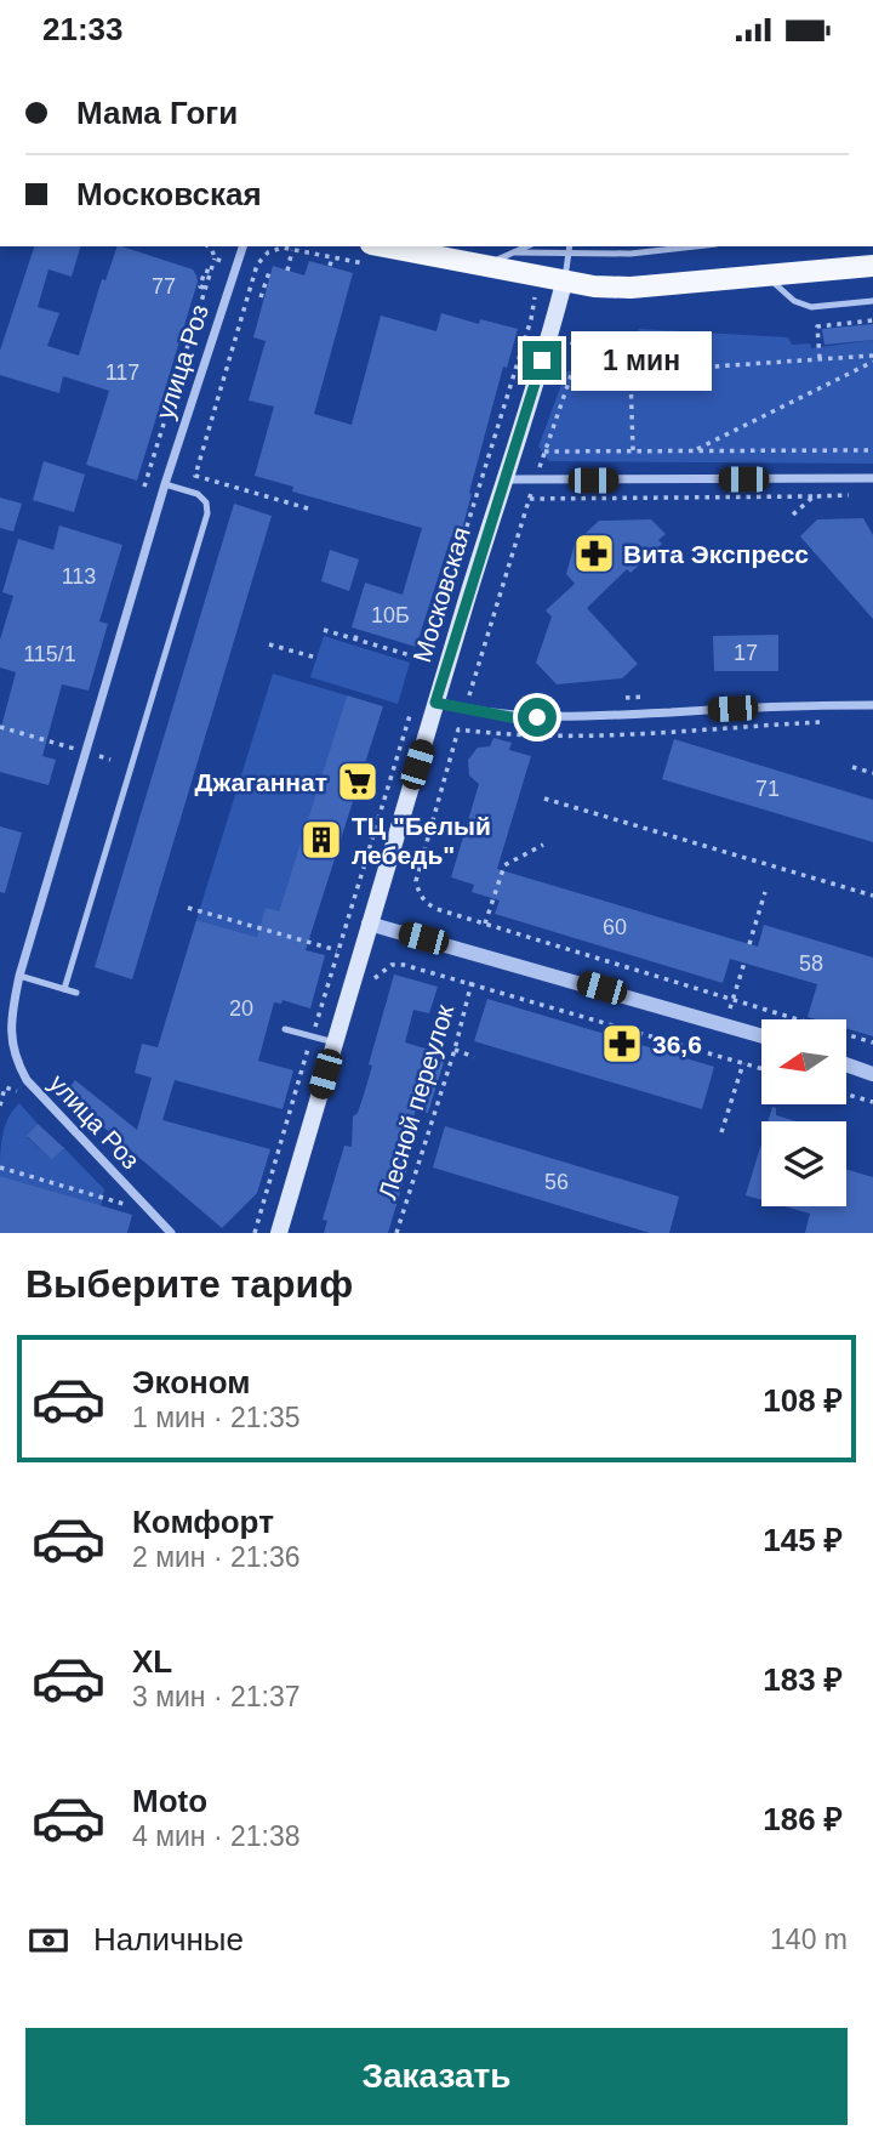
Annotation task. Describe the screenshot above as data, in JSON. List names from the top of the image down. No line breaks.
{"streets":{"main road":["Московская"],"street":["улица Роз"],"path":["Лесной переулок"]},"places":{"pharmacy":["Вита Экспресс","36,6"],"supermarket":["Джаганнат"],"building":["ТЦ \"Белый лебедь\""]},"house_numbers":["77","117","113","10Б","17","115/1","71","60","58","20","56"],"north":"left","page":{"status":"21:33","banner":["Мама Гоги","Московская"],"bubble":"1 мин","heading":"Выберите тариф","list":[{"name":"Эконом","note":"1 мин · 21:35","value":"108 ₽"},{"name":"Комфорт","note":"2 мин · 21:36","value":"145 ₽"},{"name":"XL","note":"3 мин · 21:37","value":"183 ₽"},{"name":"Moto","note":"4 мин · 21:38","value":"186 ₽"}],"pay":["Наличные","140 m"],"buttons":"Заказать"}}
